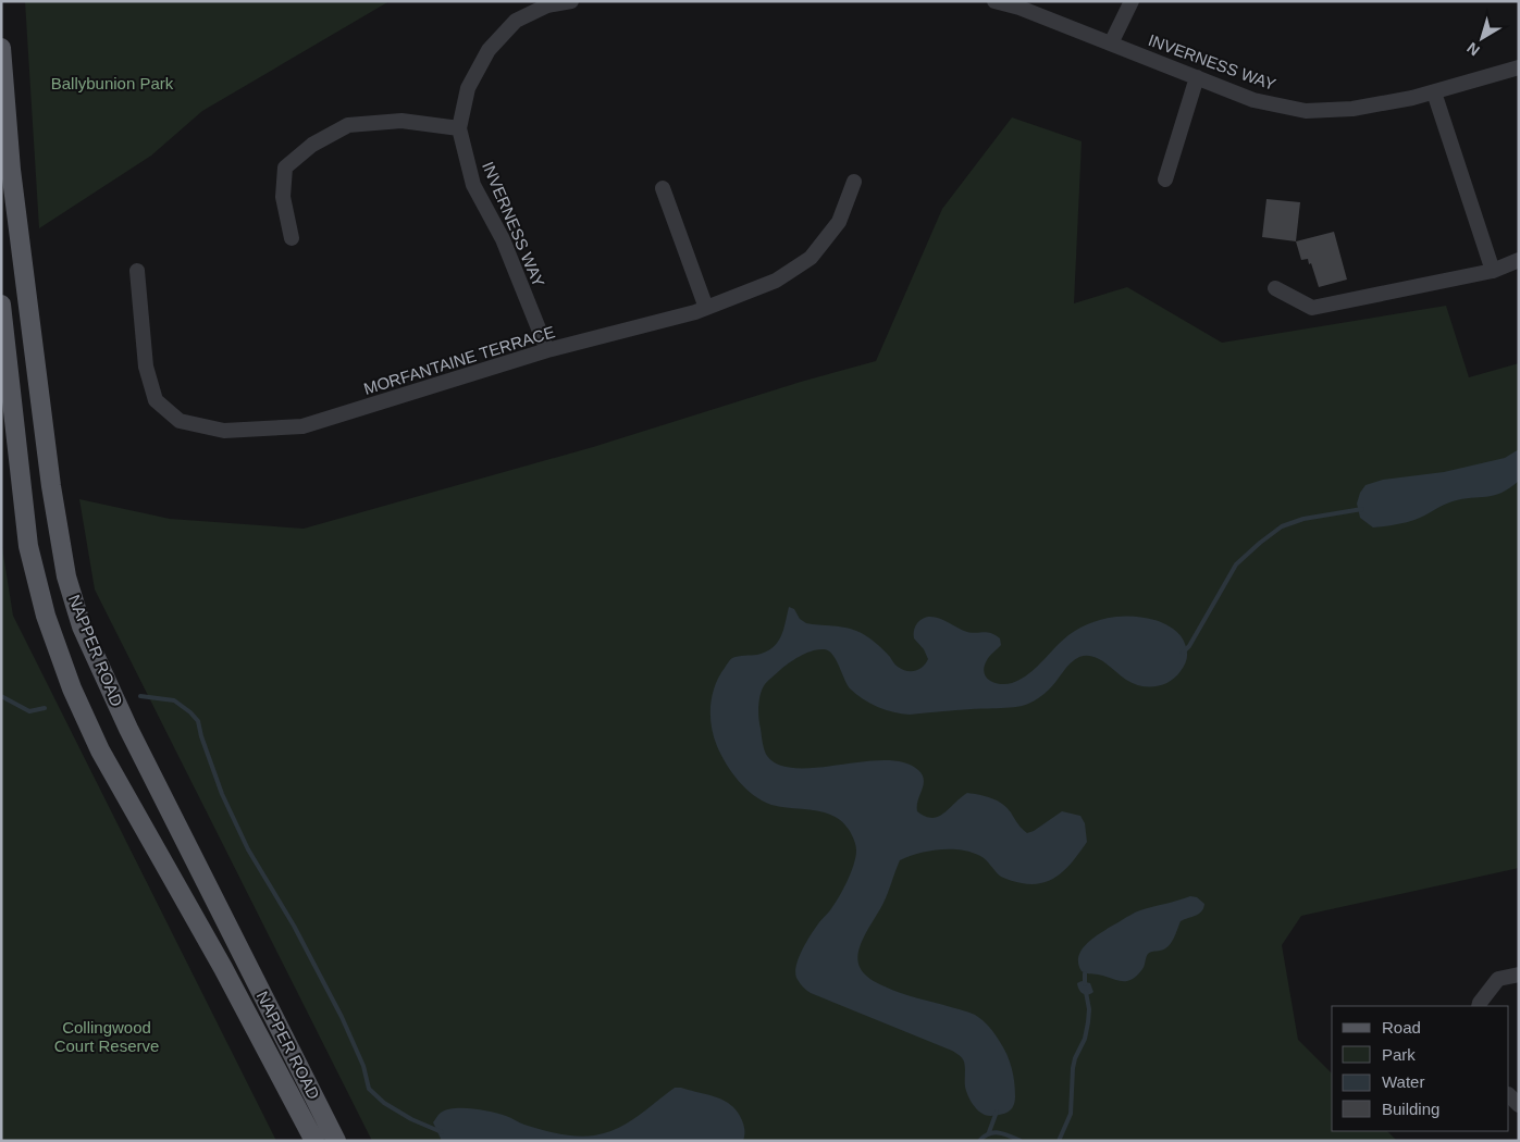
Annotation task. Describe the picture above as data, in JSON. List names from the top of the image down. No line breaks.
{"streets":{"main road":["NAPPER ROAD"],"street":["INVERNESS WAY","MORFANTAINE TERRACE"]},"crossings":[["INVERNESS WAY","MORFANTAINE TERRACE"]],"parks":["Ballybunion Park","Collingwood Court Reserve"],"legend":["Road","Park","Water","Building"],"north":"bottom left"}
